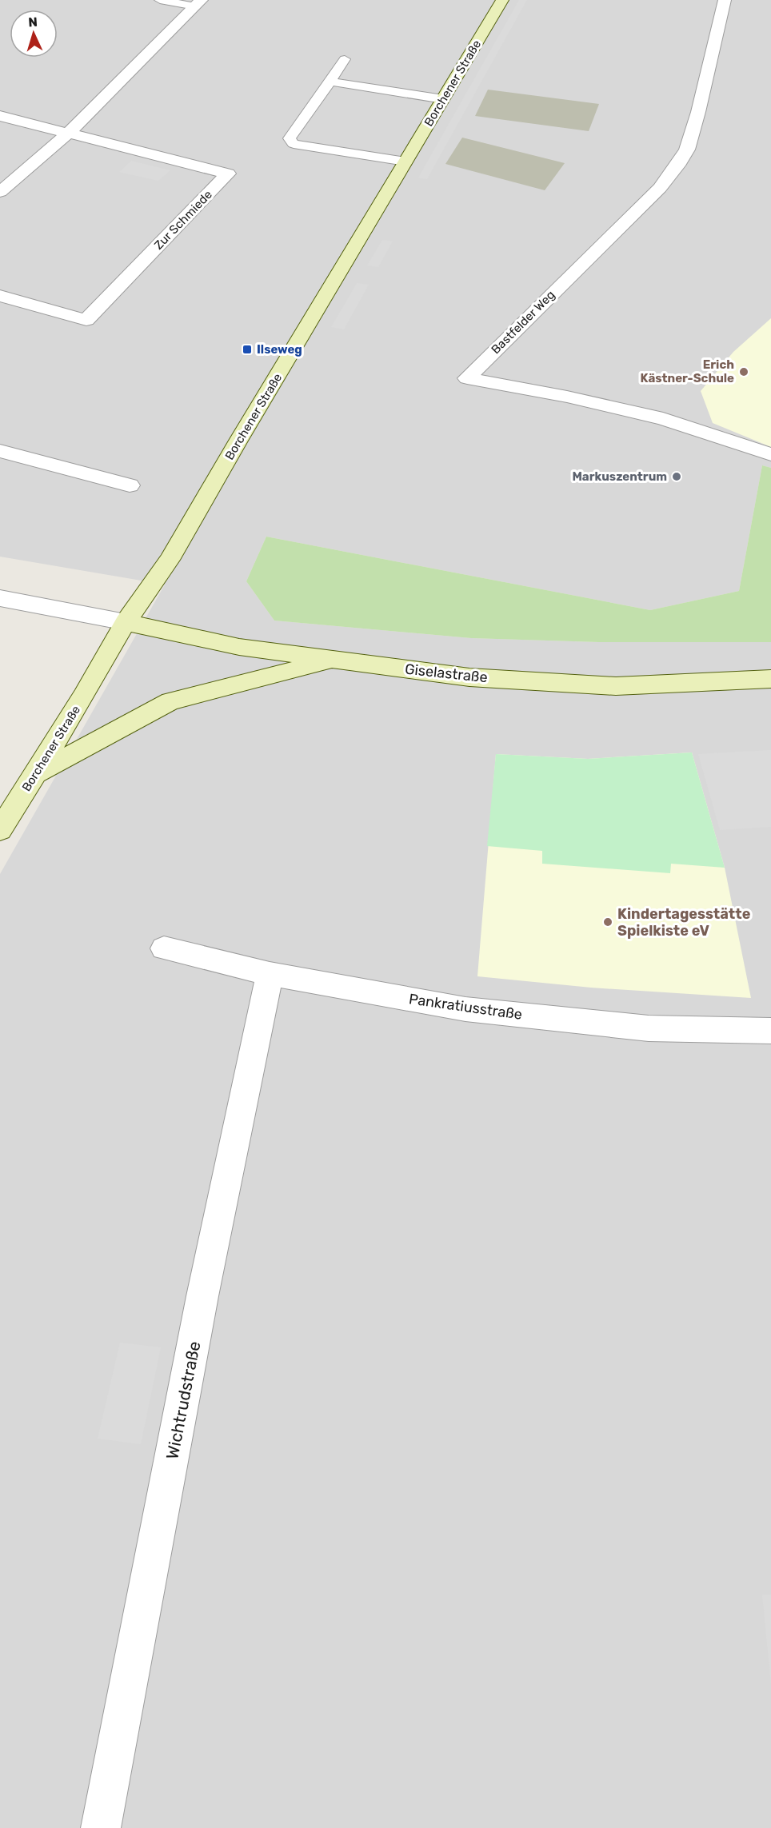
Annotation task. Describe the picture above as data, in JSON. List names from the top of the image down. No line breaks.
{"streets":{"main road":["Borchener Straße","Giselastraße"],"street":["Zur Schmiede","Bastfelder Weg","Pankratiusstraße","Wichtrudstraße"]},"crossings":[["Borchener Straße","Giselastraße"],["Pankratiusstraße","Wichtrudstraße"]],"places":{"transit":["Ilseweg"],"other":["Erich Kästner-Schule","Markuszentrum","Kindertagesstätte Spielkiste eV"]},"north":"top"}
